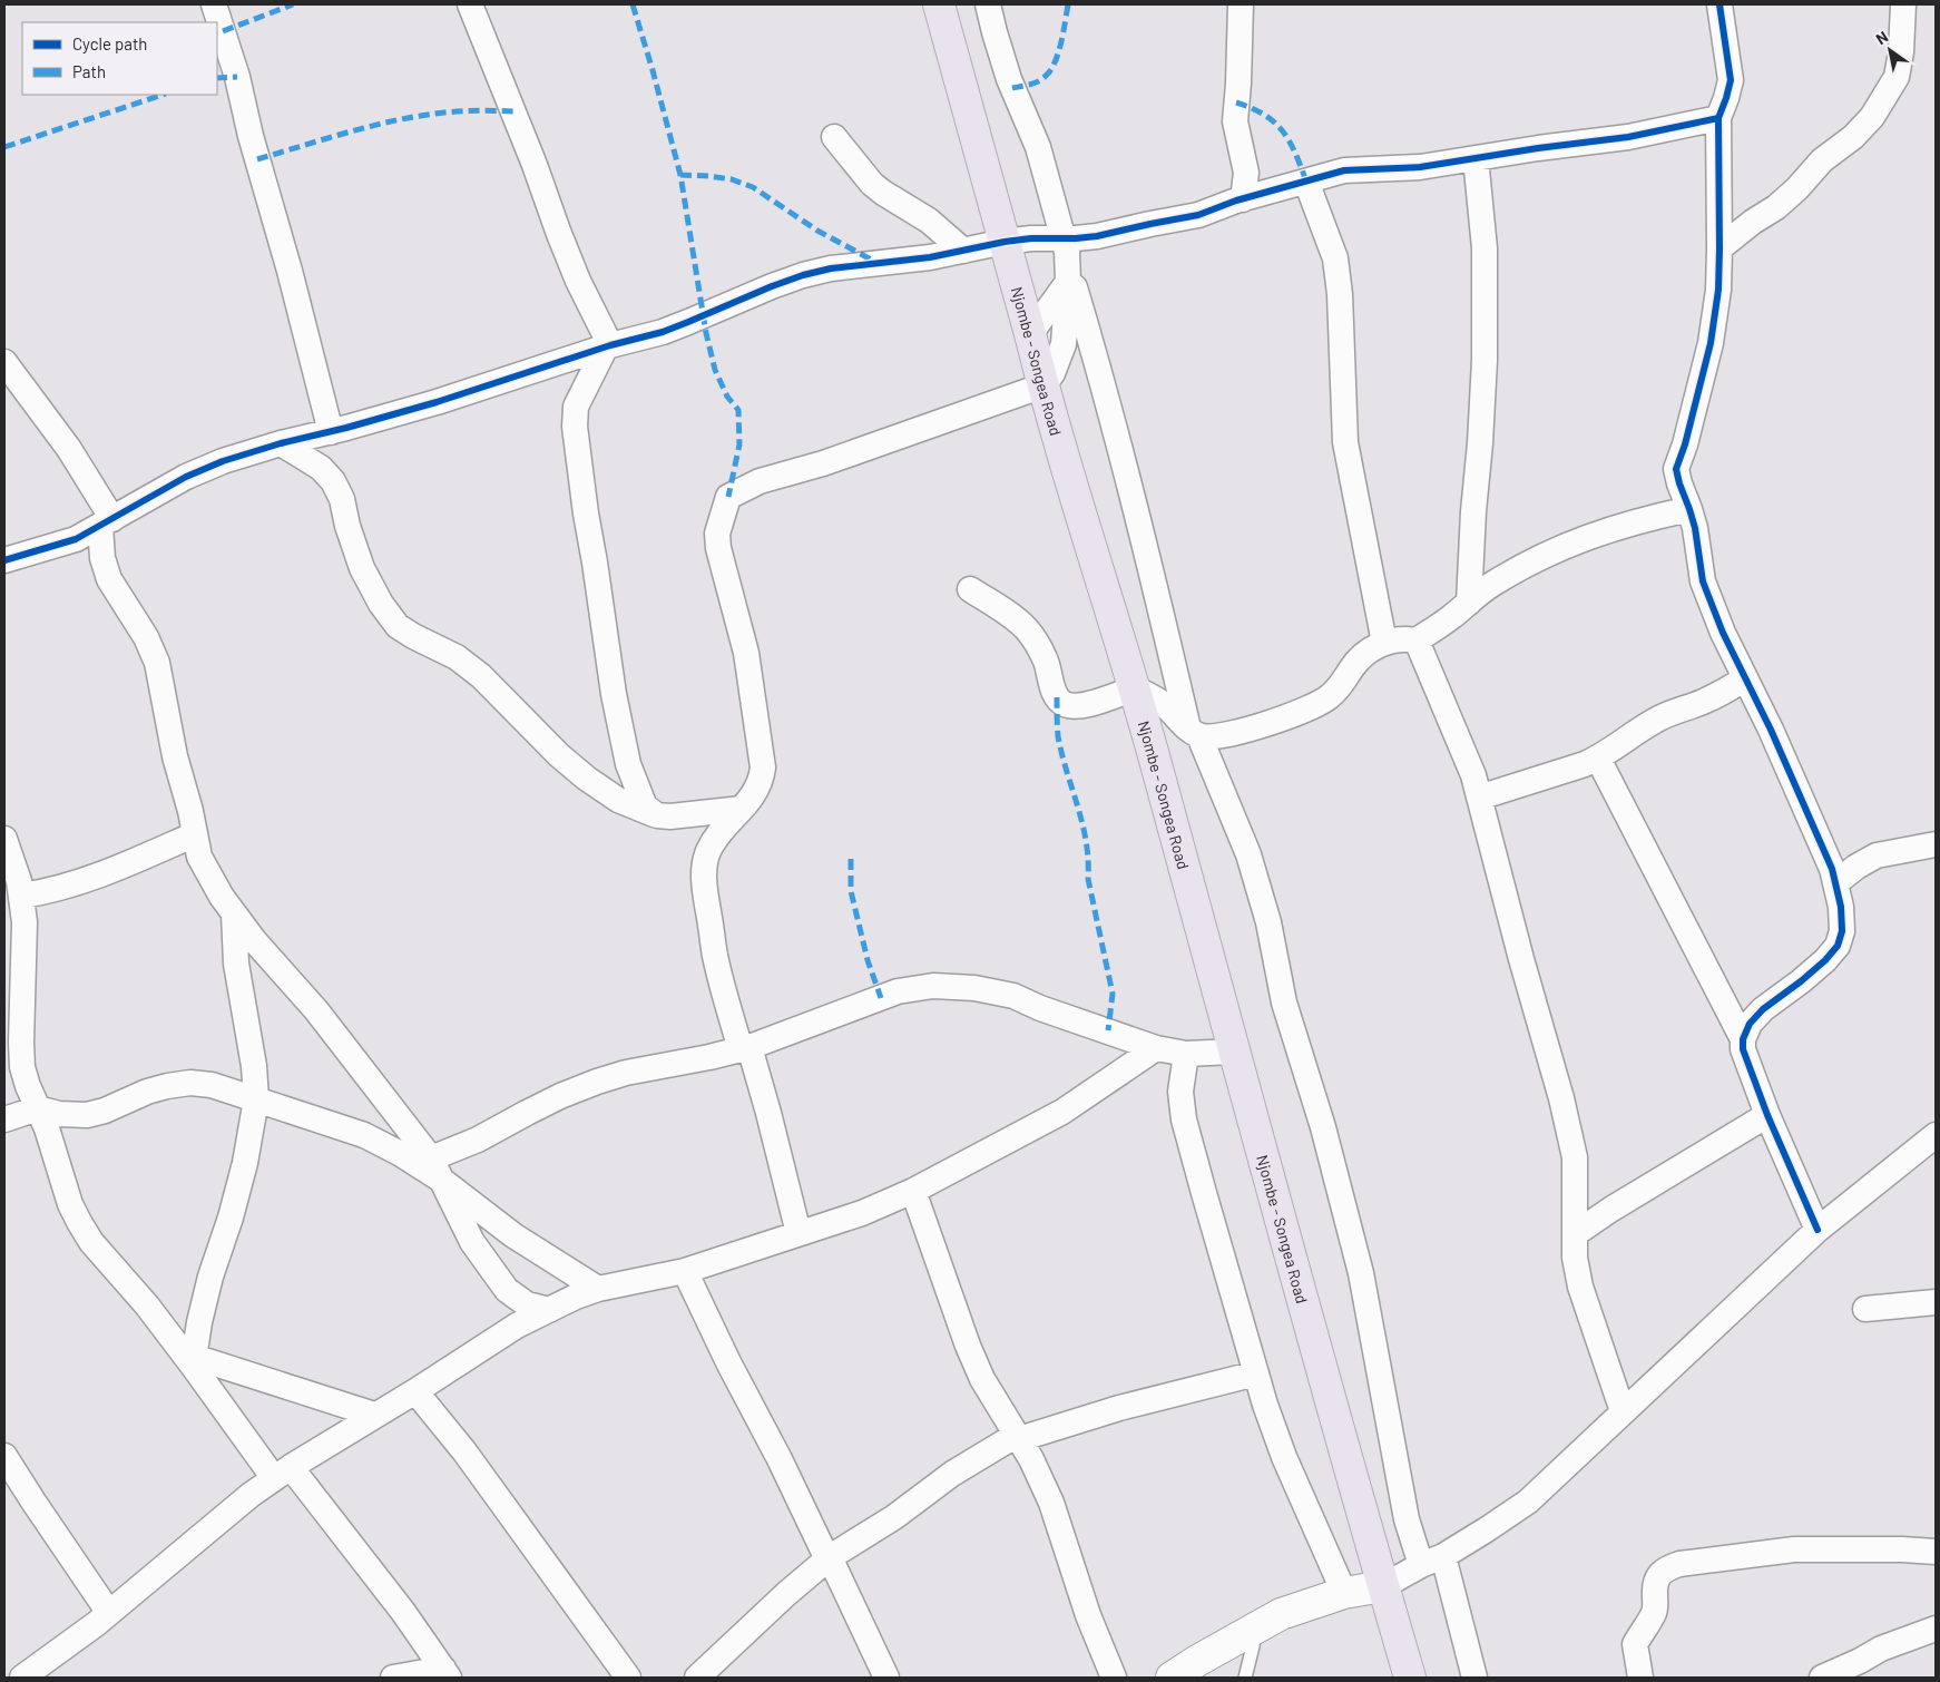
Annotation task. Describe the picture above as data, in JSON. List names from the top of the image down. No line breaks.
{"streets":{"highway":["Njombe - Songea Road"]},"legend":["Cycle path","Path"],"north":"top left"}
